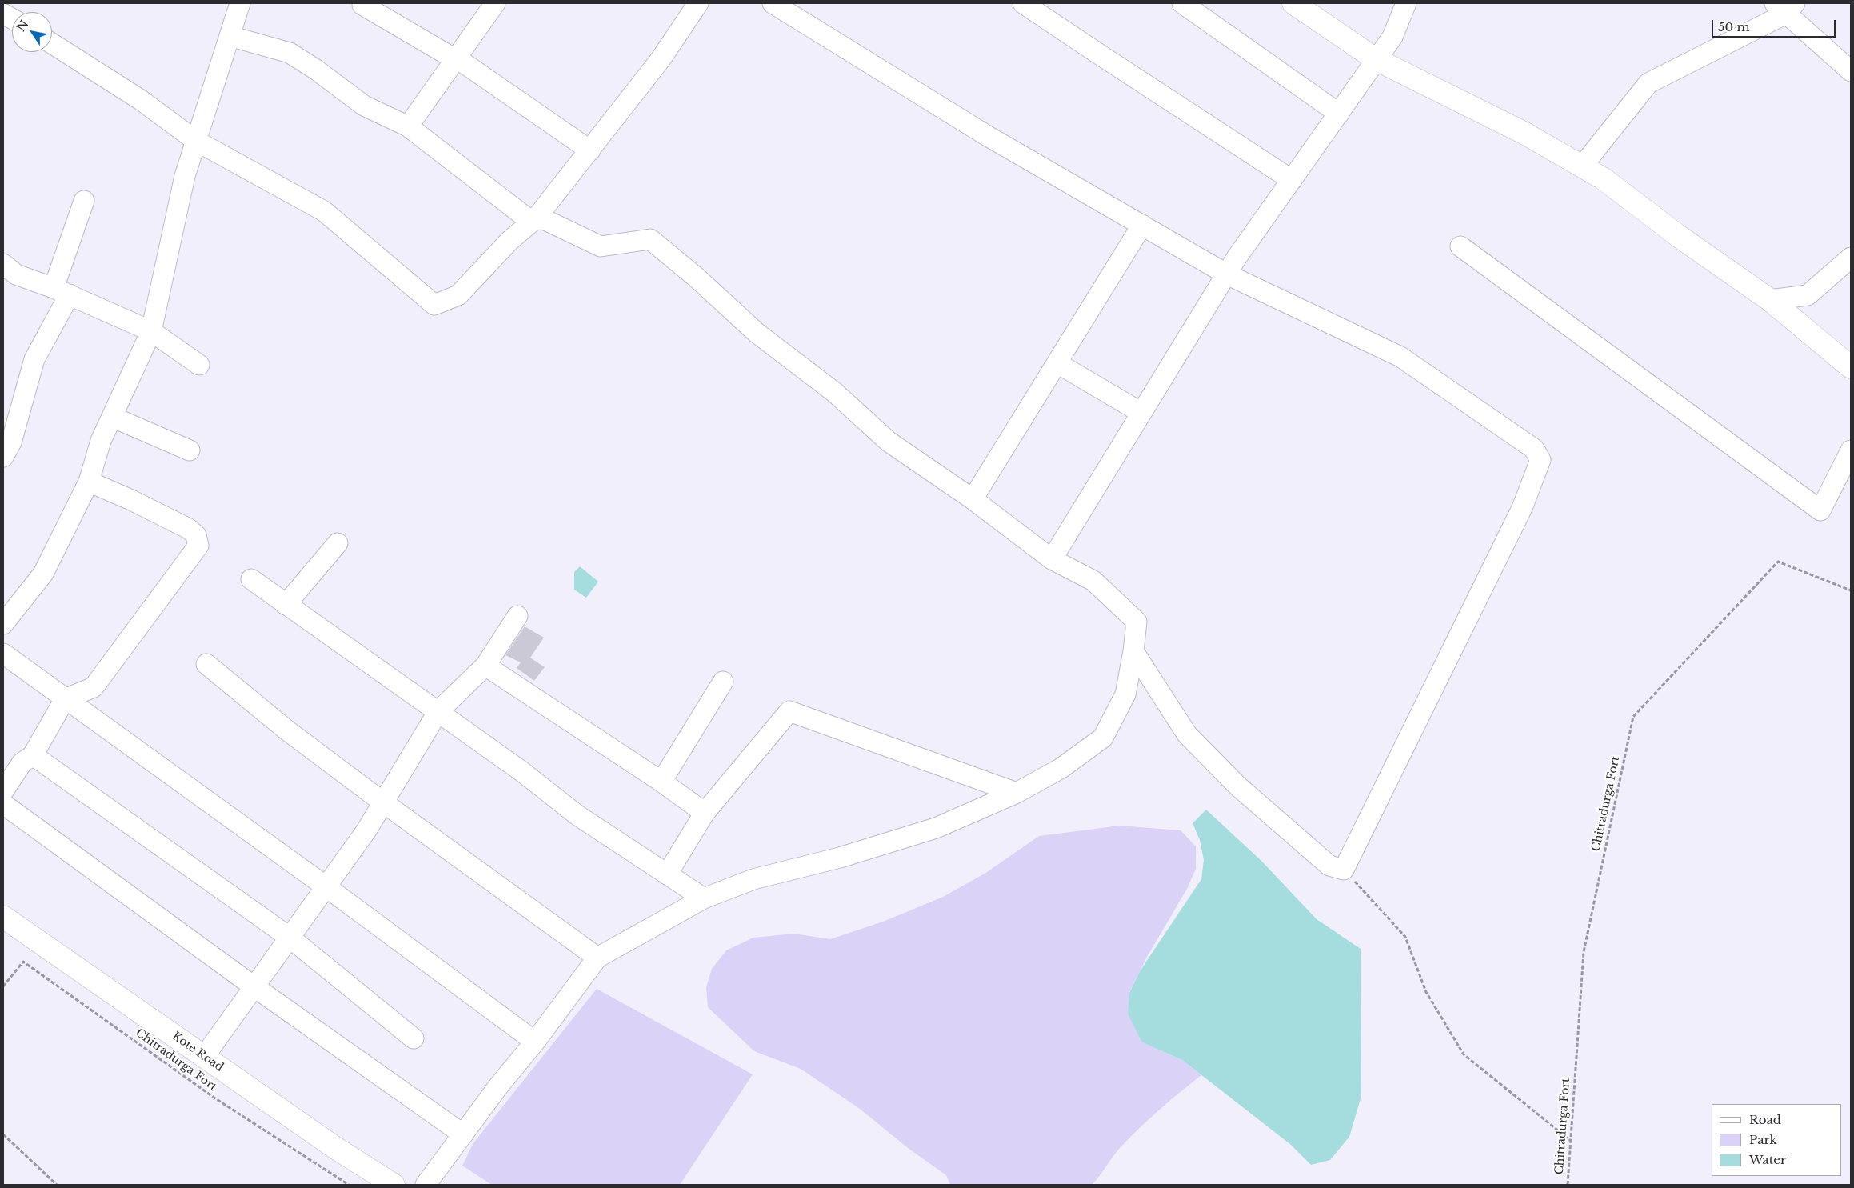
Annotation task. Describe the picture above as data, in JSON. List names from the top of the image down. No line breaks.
{"streets":{"street":["Kote Road"],"path":["Chitradurga Fort"]},"legend":["Road","Park","Water"],"scale_bar":"50 m","north":"top left"}
